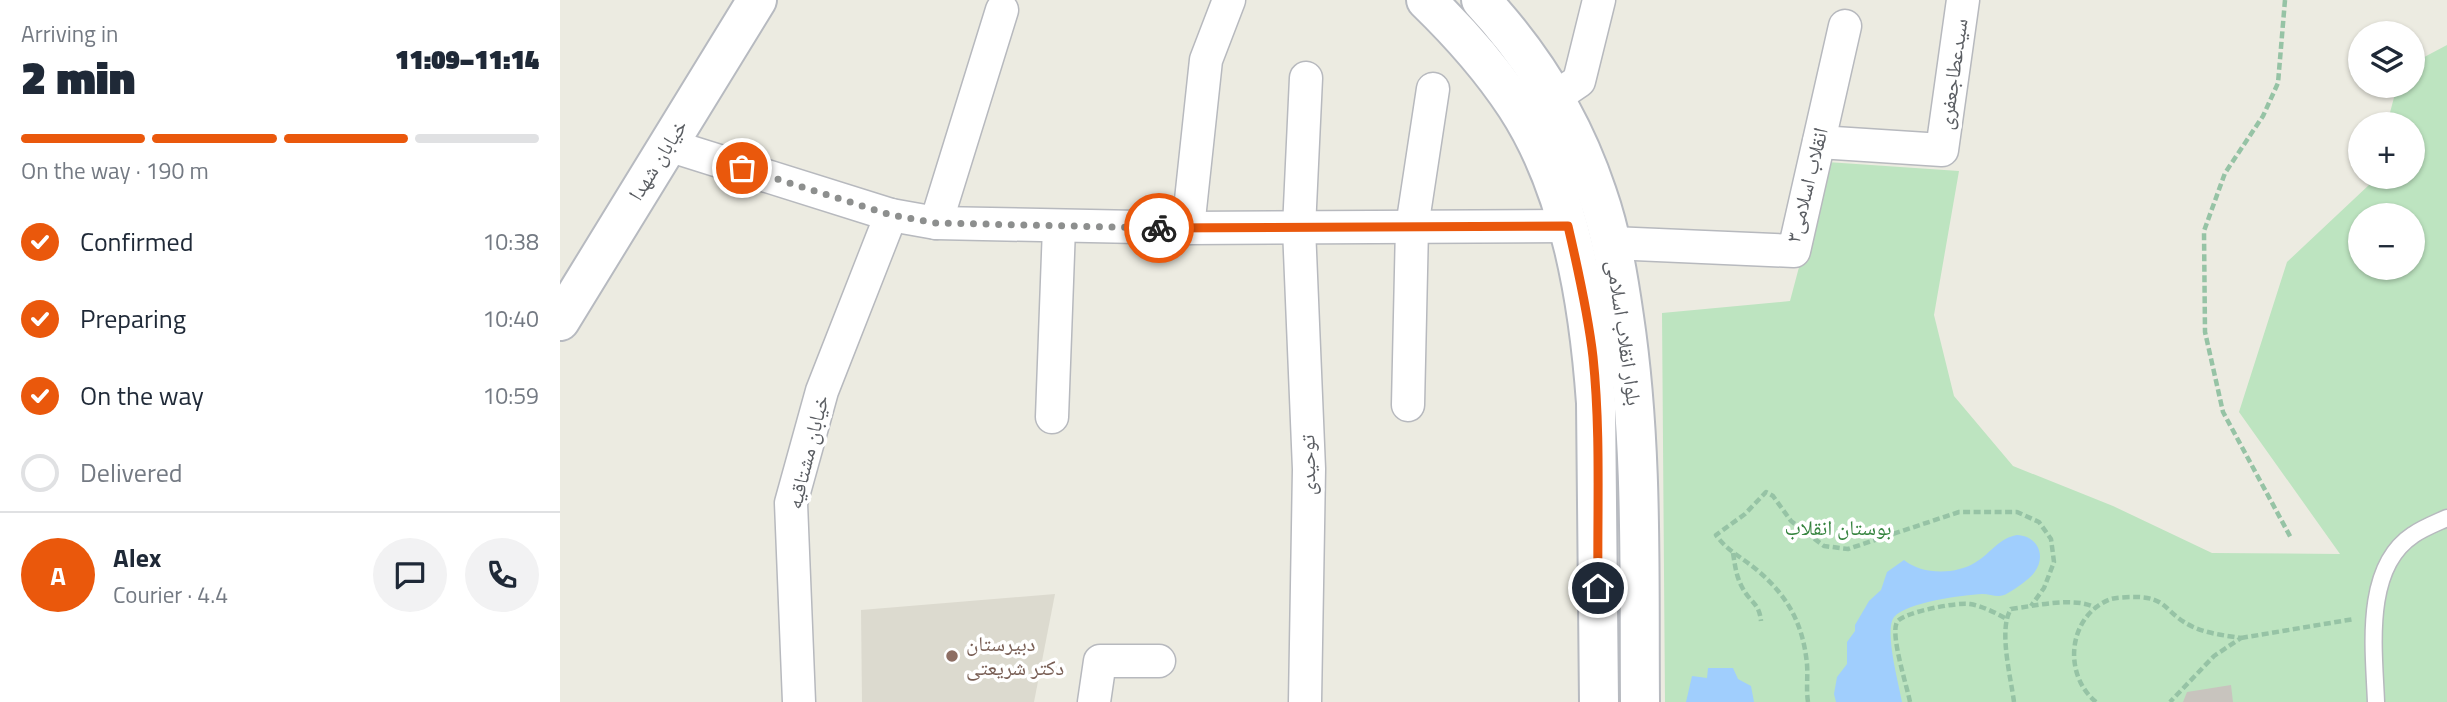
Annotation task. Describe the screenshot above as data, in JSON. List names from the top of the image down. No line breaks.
{"streets":{"main road":["خیابان شهدا","بلوار انقلاب اسلامی"],"street":["سیدعطاجعفری","انقلاب اسلامی۳","خیابان مشتاقیه","توحیدی"]},"crossings":[["سیدعطاجعفری","انقلاب اسلامی۳"],["انقلاب اسلامی۳","بلوار انقلاب اسلامی"]],"parks":["بوستان انقلاب"],"places":["دبیرستان دکتر شریعتی"],"page":{"heading":["2 min","Arriving in","11:09–11:14"],"panel":["Alex","Courier · 4.4"],"map_buttons":["+","−"],"bar":"On the way · 190 m","list":[["Confirmed","10:38"],["Preparing","10:40"],["On the way","10:59"],"Delivered"],"round":"A"}}
